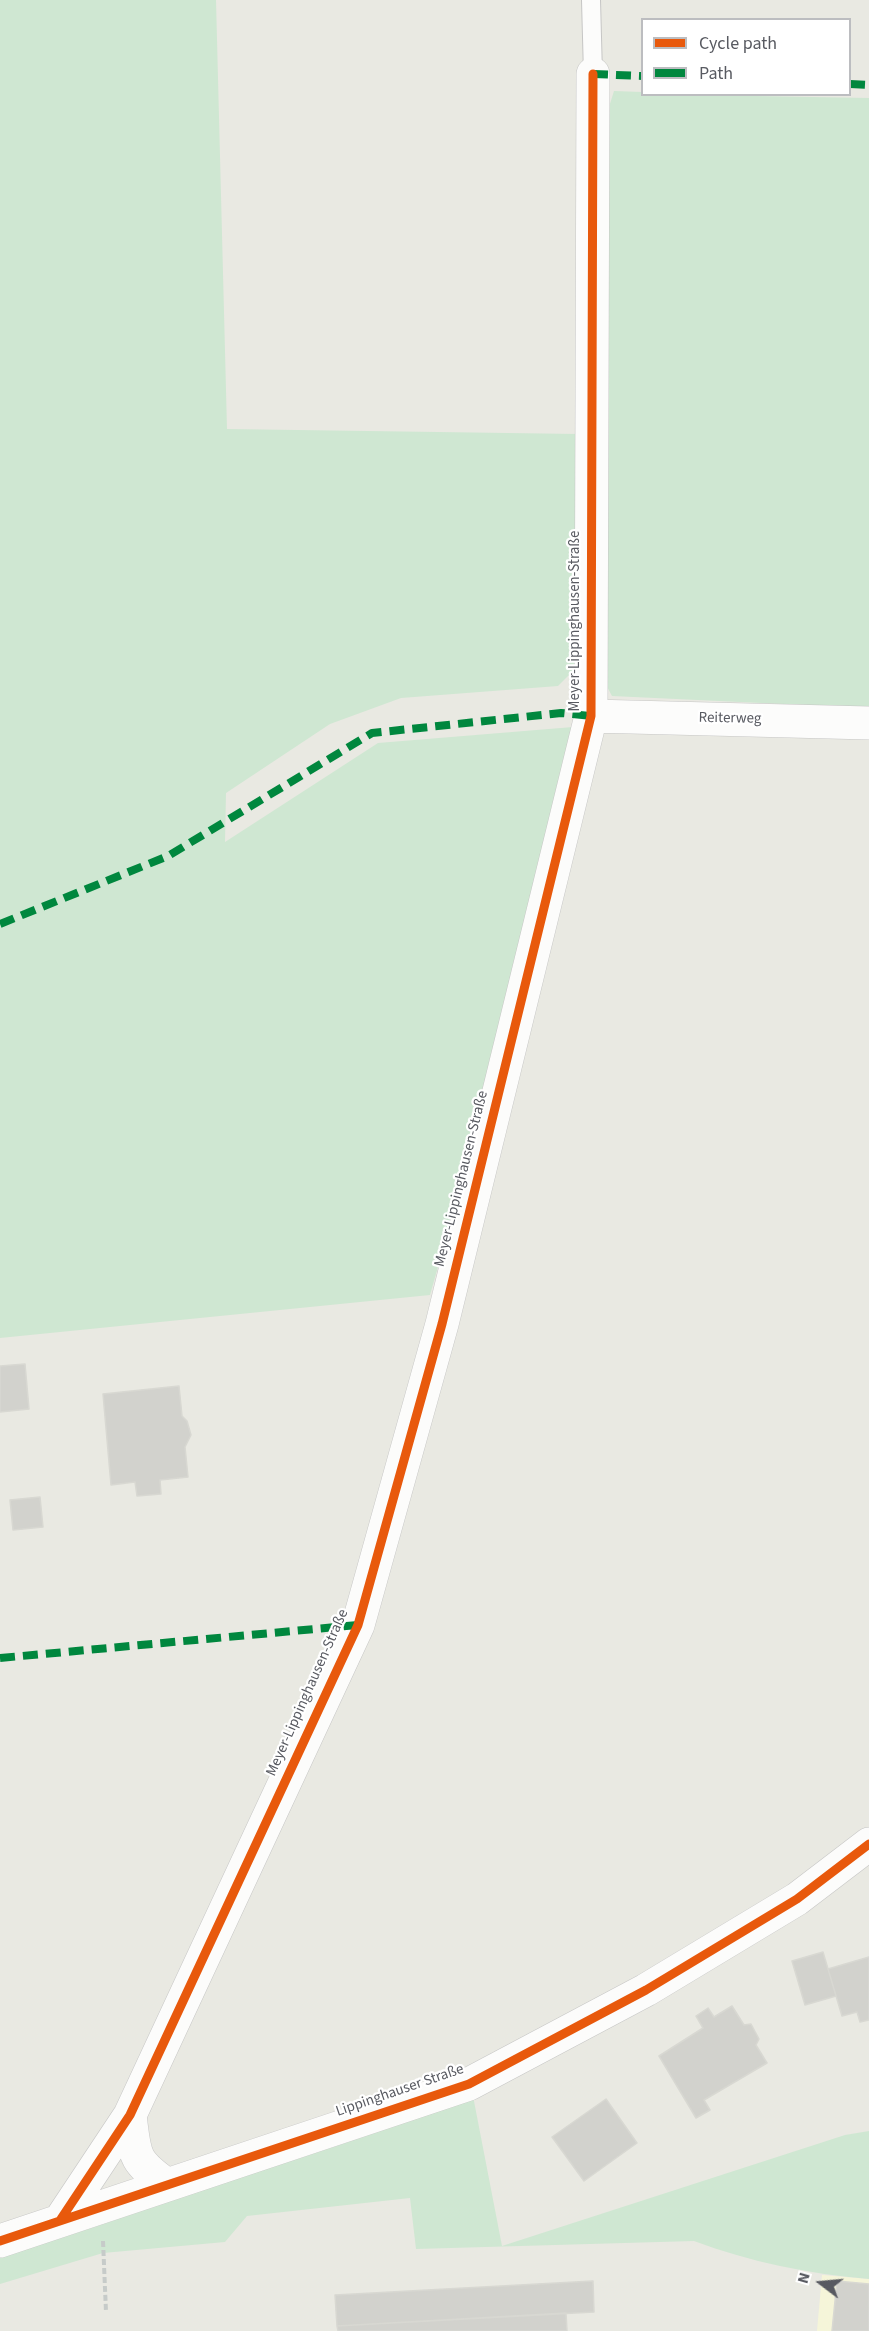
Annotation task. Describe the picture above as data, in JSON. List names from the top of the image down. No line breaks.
{"streets":{"street":["Meyer-Lippinghausen-Straße","Reiterweg","Lippinghauser Straße"]},"crossings":[["Meyer-Lippinghausen-Straße","Reiterweg"],["Meyer-Lippinghausen-Straße","Lippinghauser Straße"]],"legend":["Cycle path","Path"],"north":"left"}
